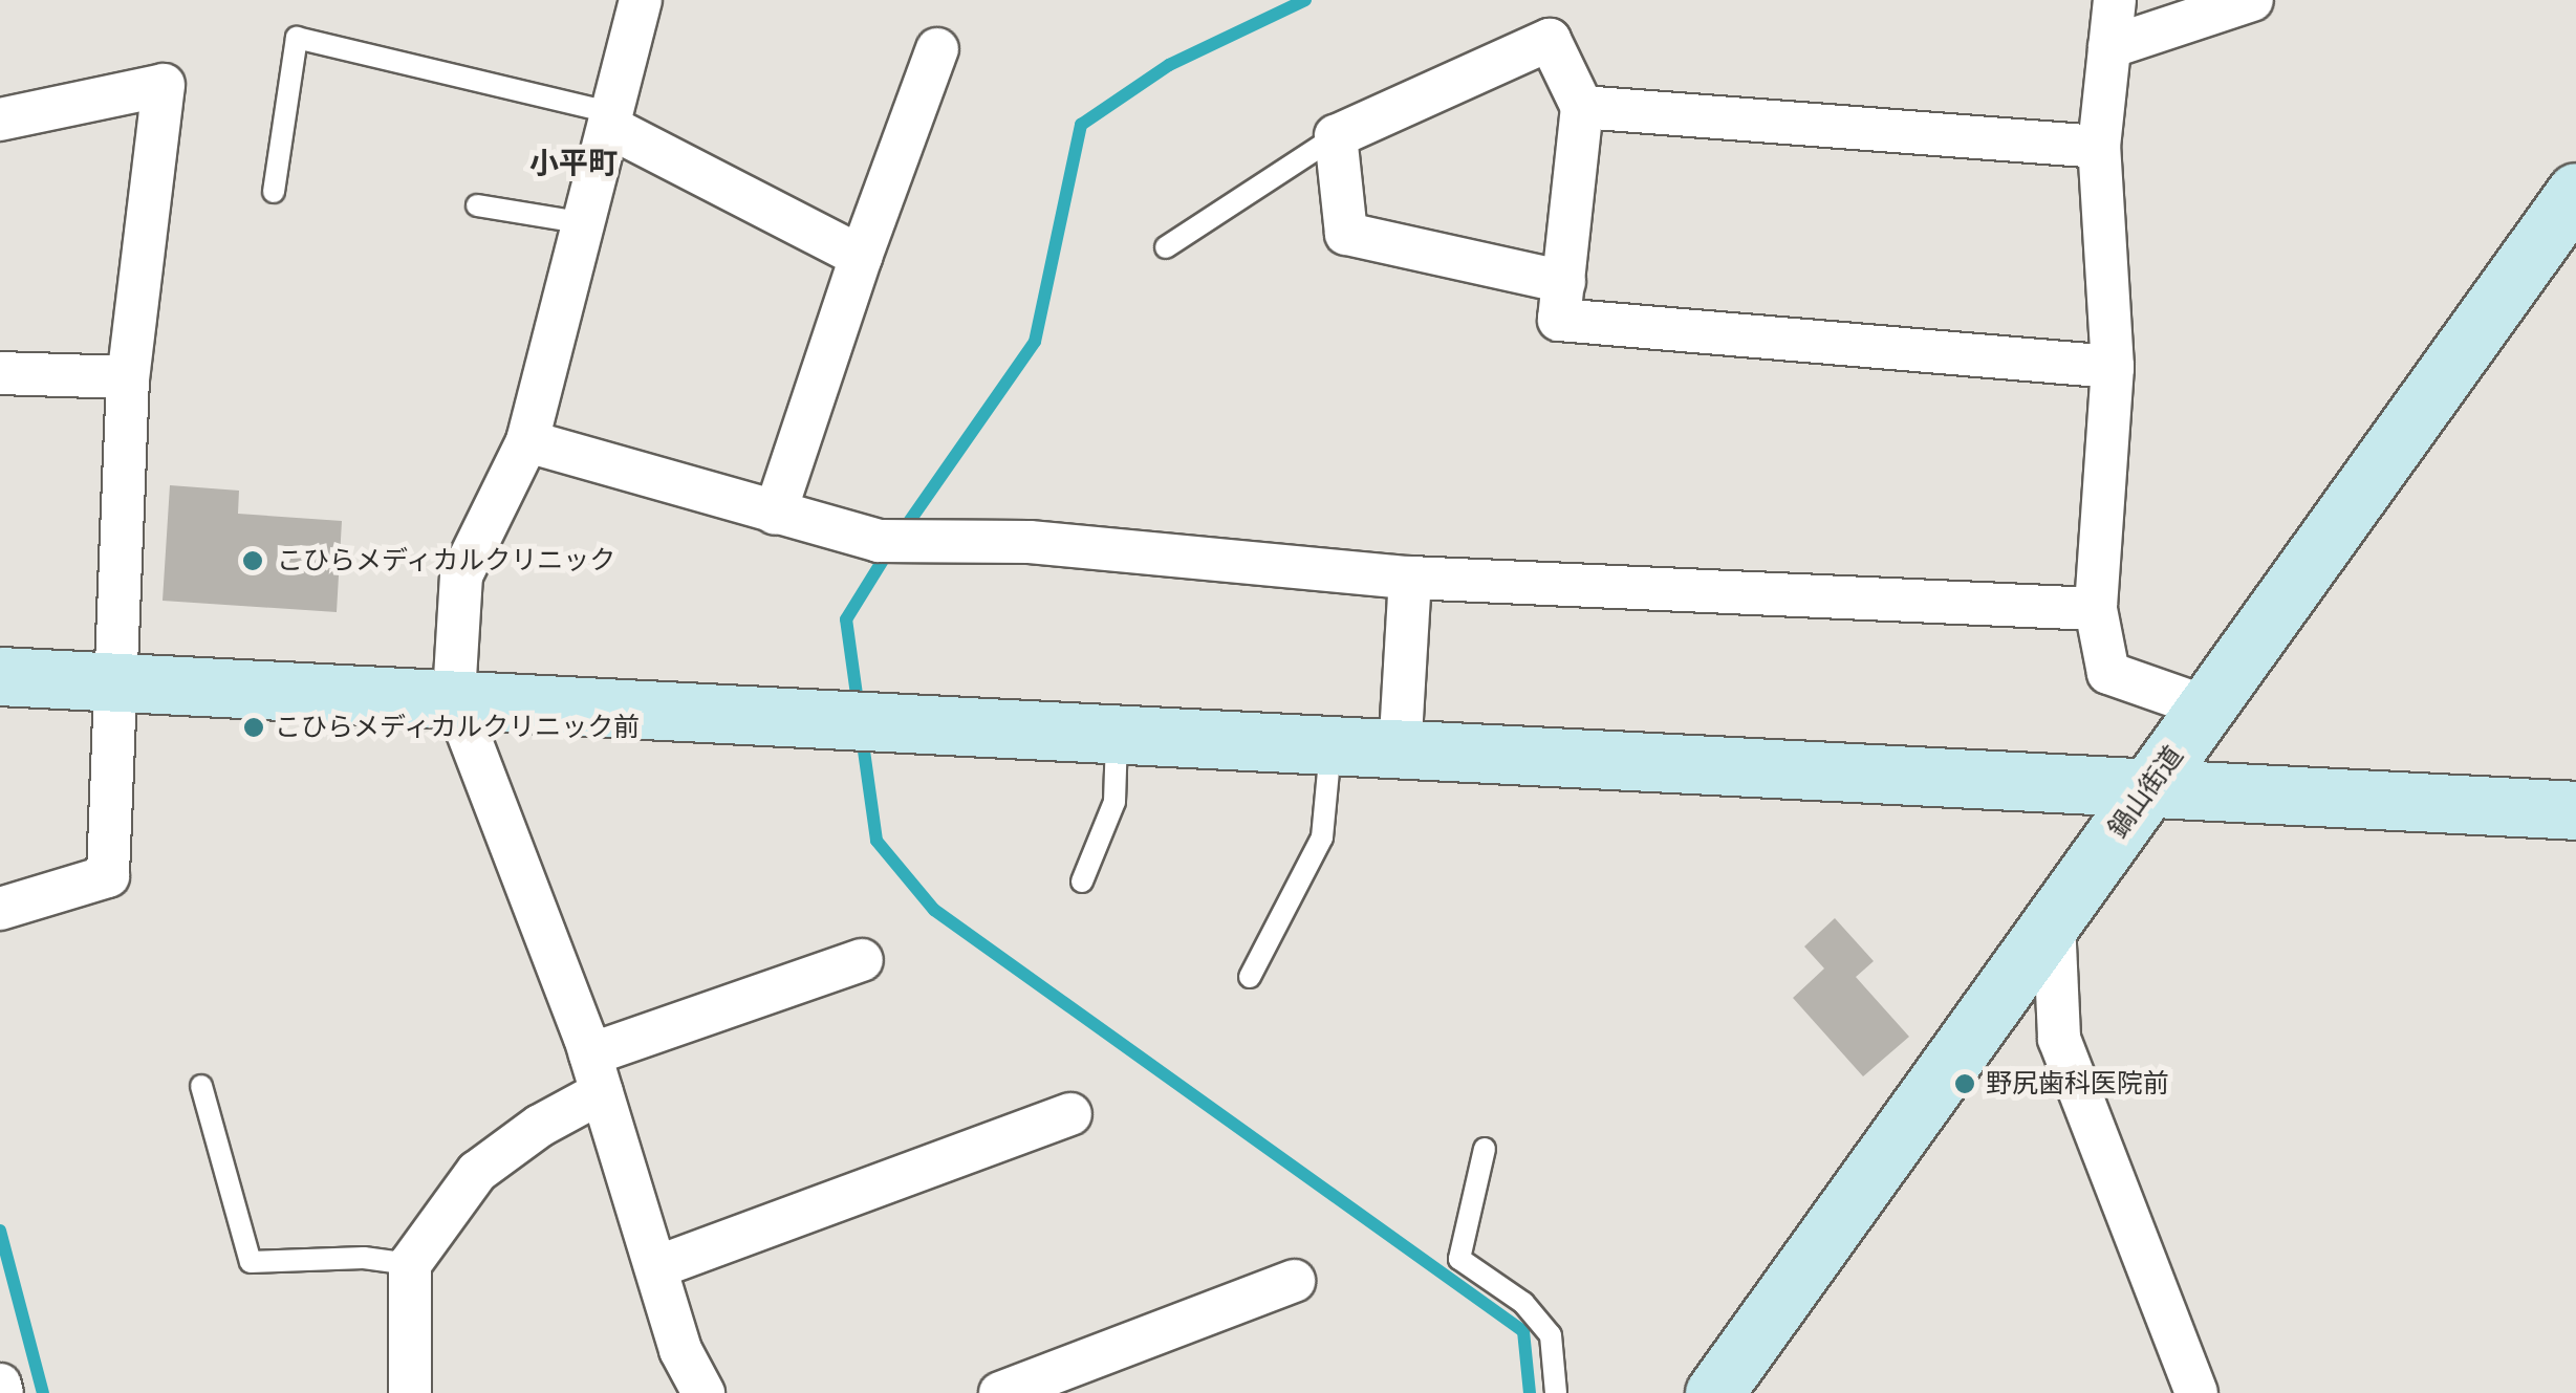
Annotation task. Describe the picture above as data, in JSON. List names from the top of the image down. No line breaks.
{"streets":{"street":["鍋山街道"]},"districts":["小平町"],"places":["こひらメディカルクリニック","こひらメディカルクリニック前","野尻歯科医院前"]}
